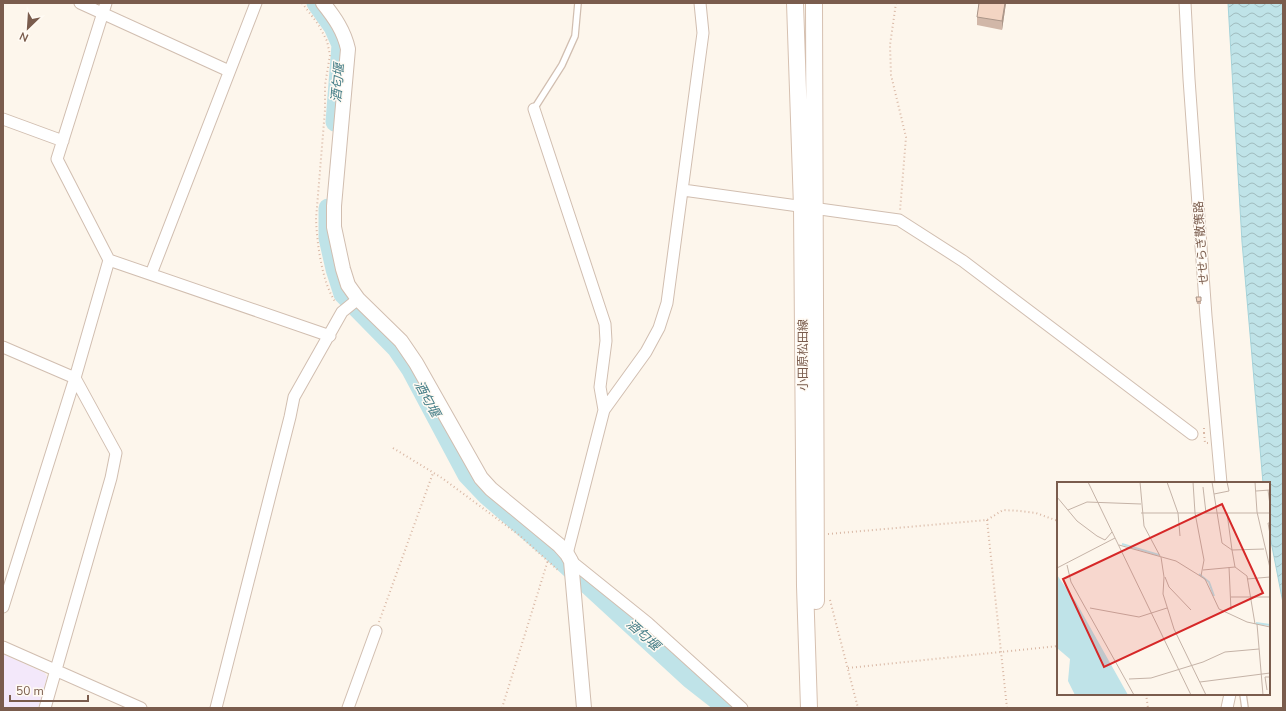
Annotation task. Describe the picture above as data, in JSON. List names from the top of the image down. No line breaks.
{"streets":{"main road":["小田原松田線"],"street":["せせらぎ散策路"]},"water":["酒匂堰"],"scale_bar":"50 m","north":"bottom left"}
